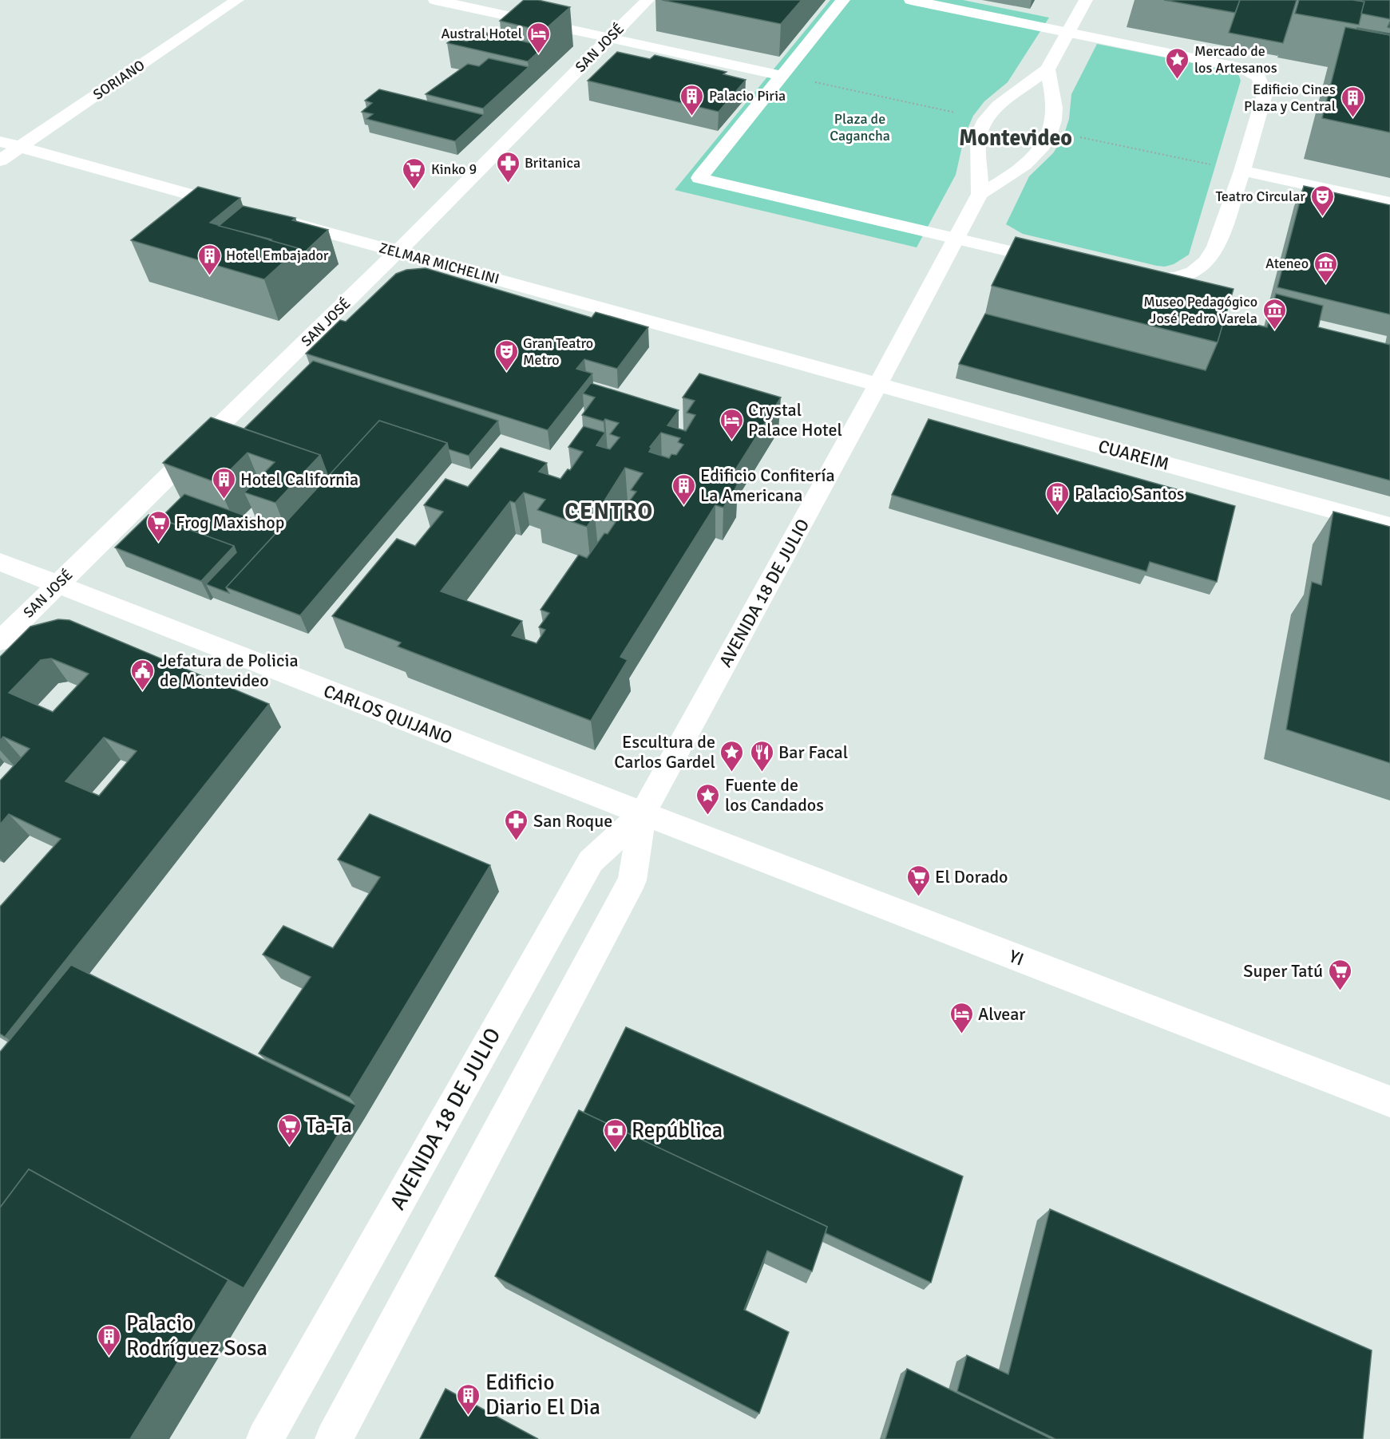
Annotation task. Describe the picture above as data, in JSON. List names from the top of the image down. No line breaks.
{"streets":{"street":["SAN JOSÉ","SORIANO","ZELMAR MICHELINI","CUAREIM","AVENIDA 18 DE JULIO","CARLOS QUIJANO","YI"]},"crossings":[["SAN JOSÉ","ZELMAR MICHELINI"],["SAN JOSÉ","CARLOS QUIJANO"],["ZELMAR MICHELINI","CUAREIM"],["ZELMAR MICHELINI","AVENIDA 18 DE JULIO"],["CUAREIM","AVENIDA 18 DE JULIO"],["AVENIDA 18 DE JULIO","CARLOS QUIJANO"],["AVENIDA 18 DE JULIO","YI"],["CARLOS QUIJANO","YI"]],"districts":["Montevideo","CENTRO"],"parks":["Plaza de Cagancha"],"places":{"hotel":["Austral Hotel","Crystal Palace Hotel","Alvear"],"place":["Mercado de los Artesanos","Escultura de Carlos Gardel","Fuente de los Candados"],"building":["Palacio Piria","Edificio Cines Plaza y Central","Hotel Embajador","Hotel California","Edificio Confitería La Americana","Palacio Santos","Palacio Rodríguez Sosa","Edificio Diario El Dia"],"pharmacy":["Britanica","San Roque"],"supermarket":["Kinko 9","Frog Maxishop","El Dorado","Super Tatú","Ta-Ta"],"theatre":["Teatro Circular","Gran Teatro Metro"],"museum":["Ateneo","Museo Pedagógico José Pedro Varela"],"public building":["Jefatura de Policia de Montevideo"],"restaurant":["Bar Facal"],"bank":["República"]}}
